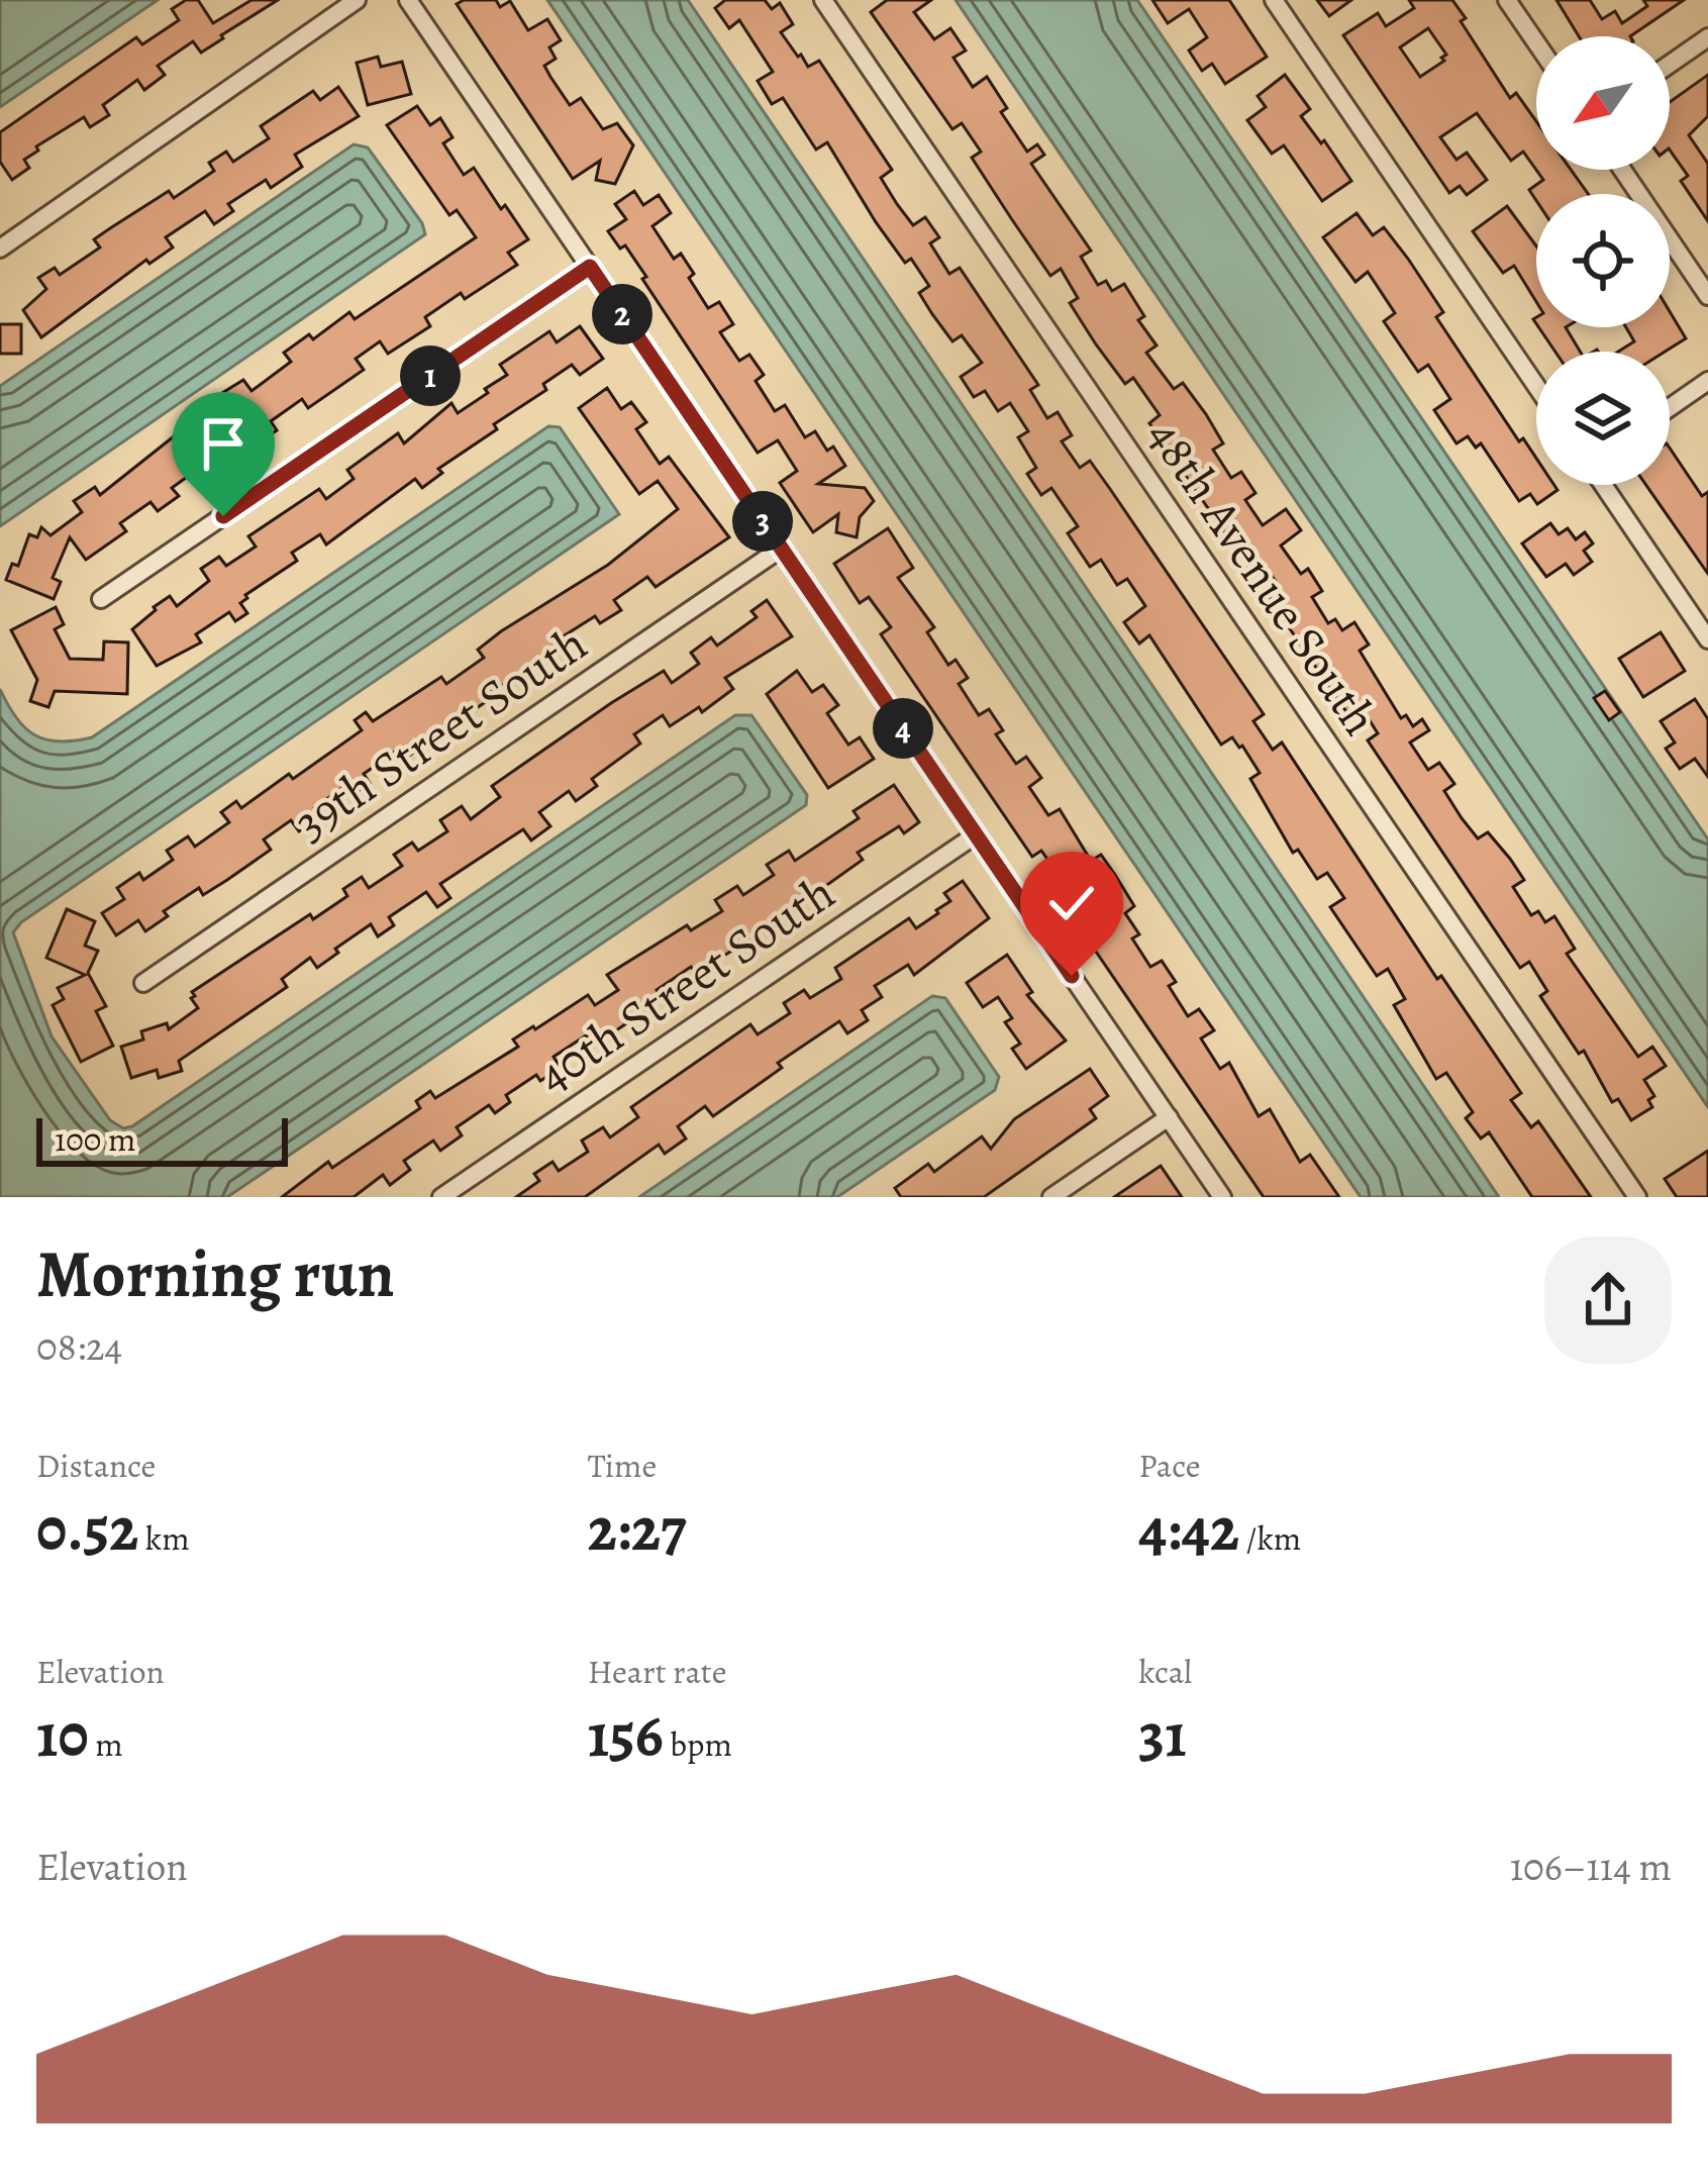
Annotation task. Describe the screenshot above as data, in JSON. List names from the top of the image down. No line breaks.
{"streets":{"street":["48th Avenue South","39th Street South","40th Street South"]},"scale_bar":"100 m","north":"bottom left","page":{"pins":["2","1","3","4"],"scale":"100 m","heading":["Morning run","08:24"],"stats":[["Distance","0.52 km"],["Time","2:27"],["Pace","4:42 /km"],["Elevation","10 m"],["Heart rate","156 bpm"],["kcal","31"]],"chart":["Elevation","106–114 m"]}}
